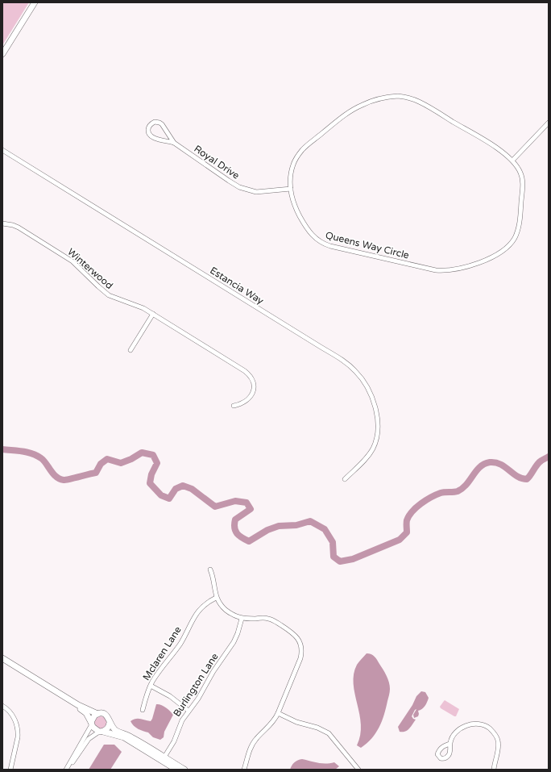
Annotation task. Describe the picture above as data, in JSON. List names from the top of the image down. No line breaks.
{"streets":{"street":["Royal Drive","Queens Way Circle","Winterwood","Estancia Way","Mclaren Lane","Burlington Lane"]},"crossings":[["Royal Drive","Queens Way Circle"]]}
